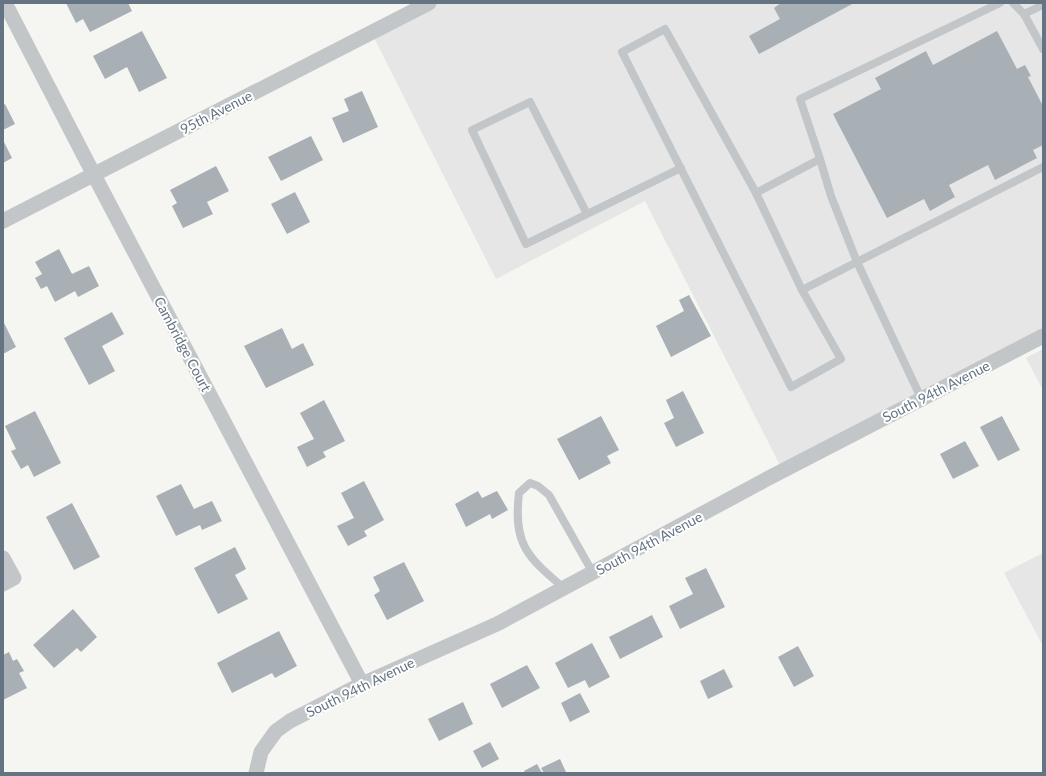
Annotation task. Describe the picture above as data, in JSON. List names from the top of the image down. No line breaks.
{"streets":{"street":["95th Avenue","Cambridge Court","South 94th Avenue"]},"crossings":[["95th Avenue","Cambridge Court"],["Cambridge Court","South 94th Avenue"]]}
